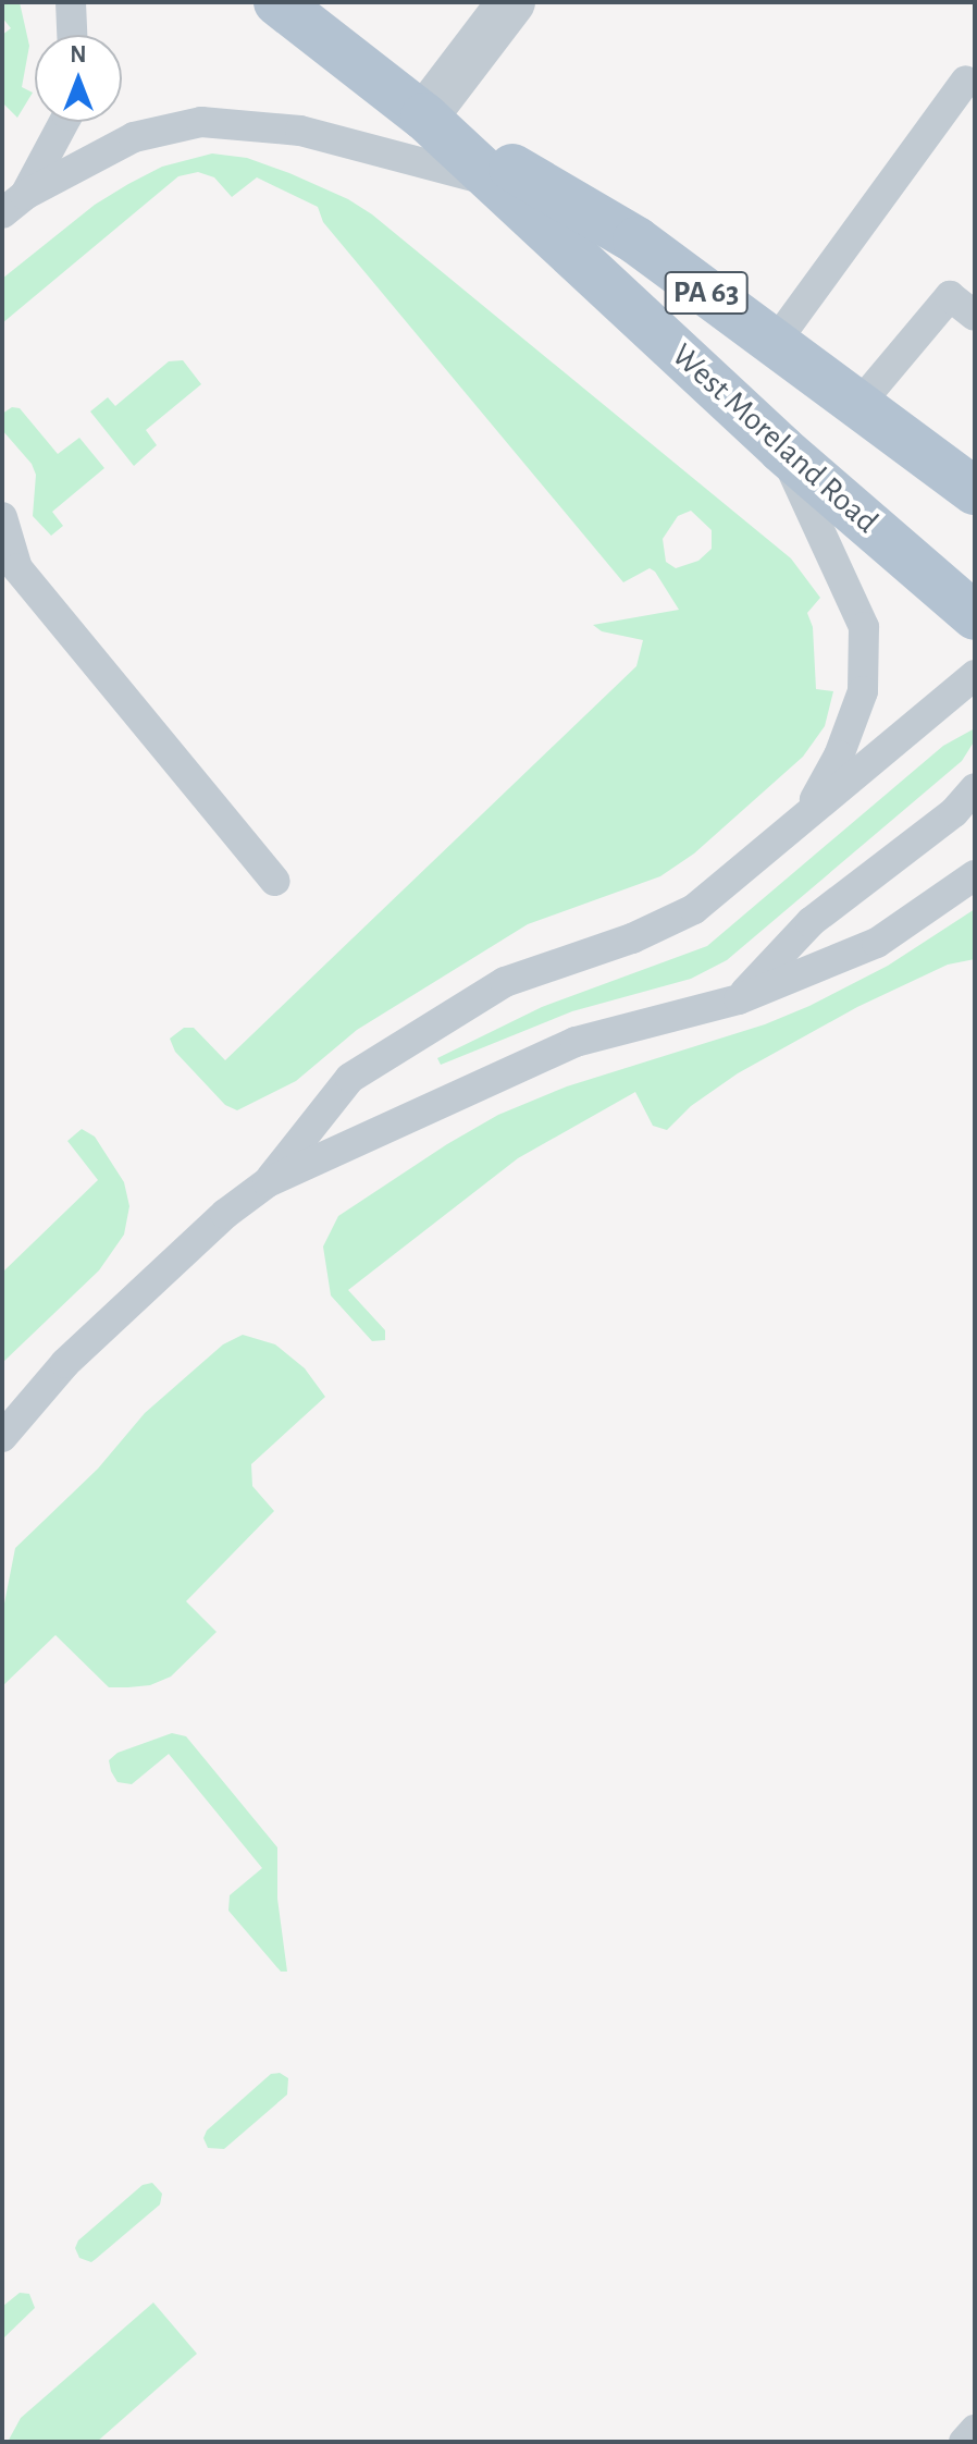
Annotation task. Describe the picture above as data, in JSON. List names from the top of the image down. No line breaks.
{"streets":{"main road":["PA 63","West Moreland Road"]},"north":"top"}
